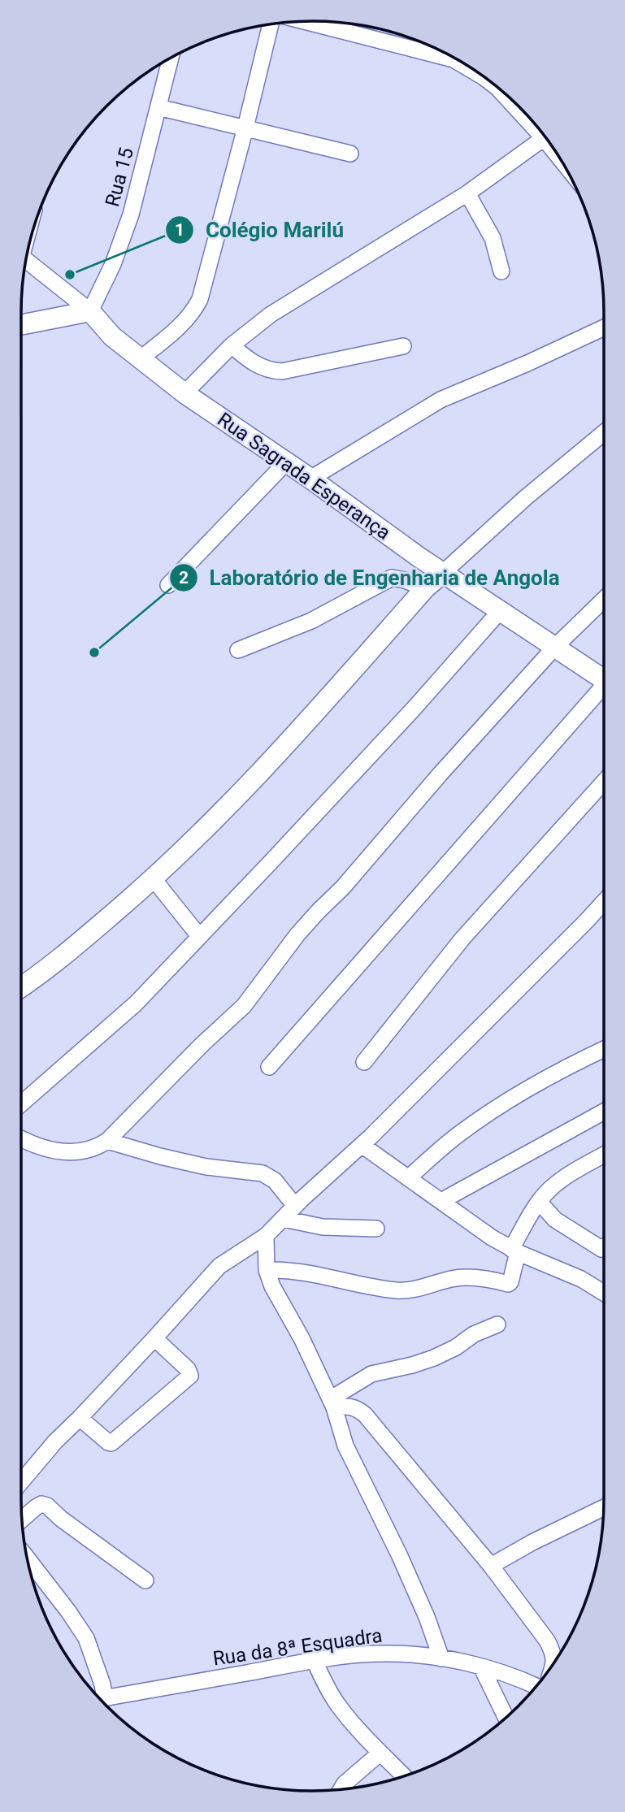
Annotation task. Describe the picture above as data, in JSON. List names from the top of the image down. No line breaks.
{"streets":{"street":["Rua 15","Rua Sagrada Esperança","Rua da 8ª Esquadra"]},"crossings":[["Rua 15","Rua Sagrada Esperança"]],"places":["Colégio Marilú","Laboratório de Engenharia de Angola"]}
